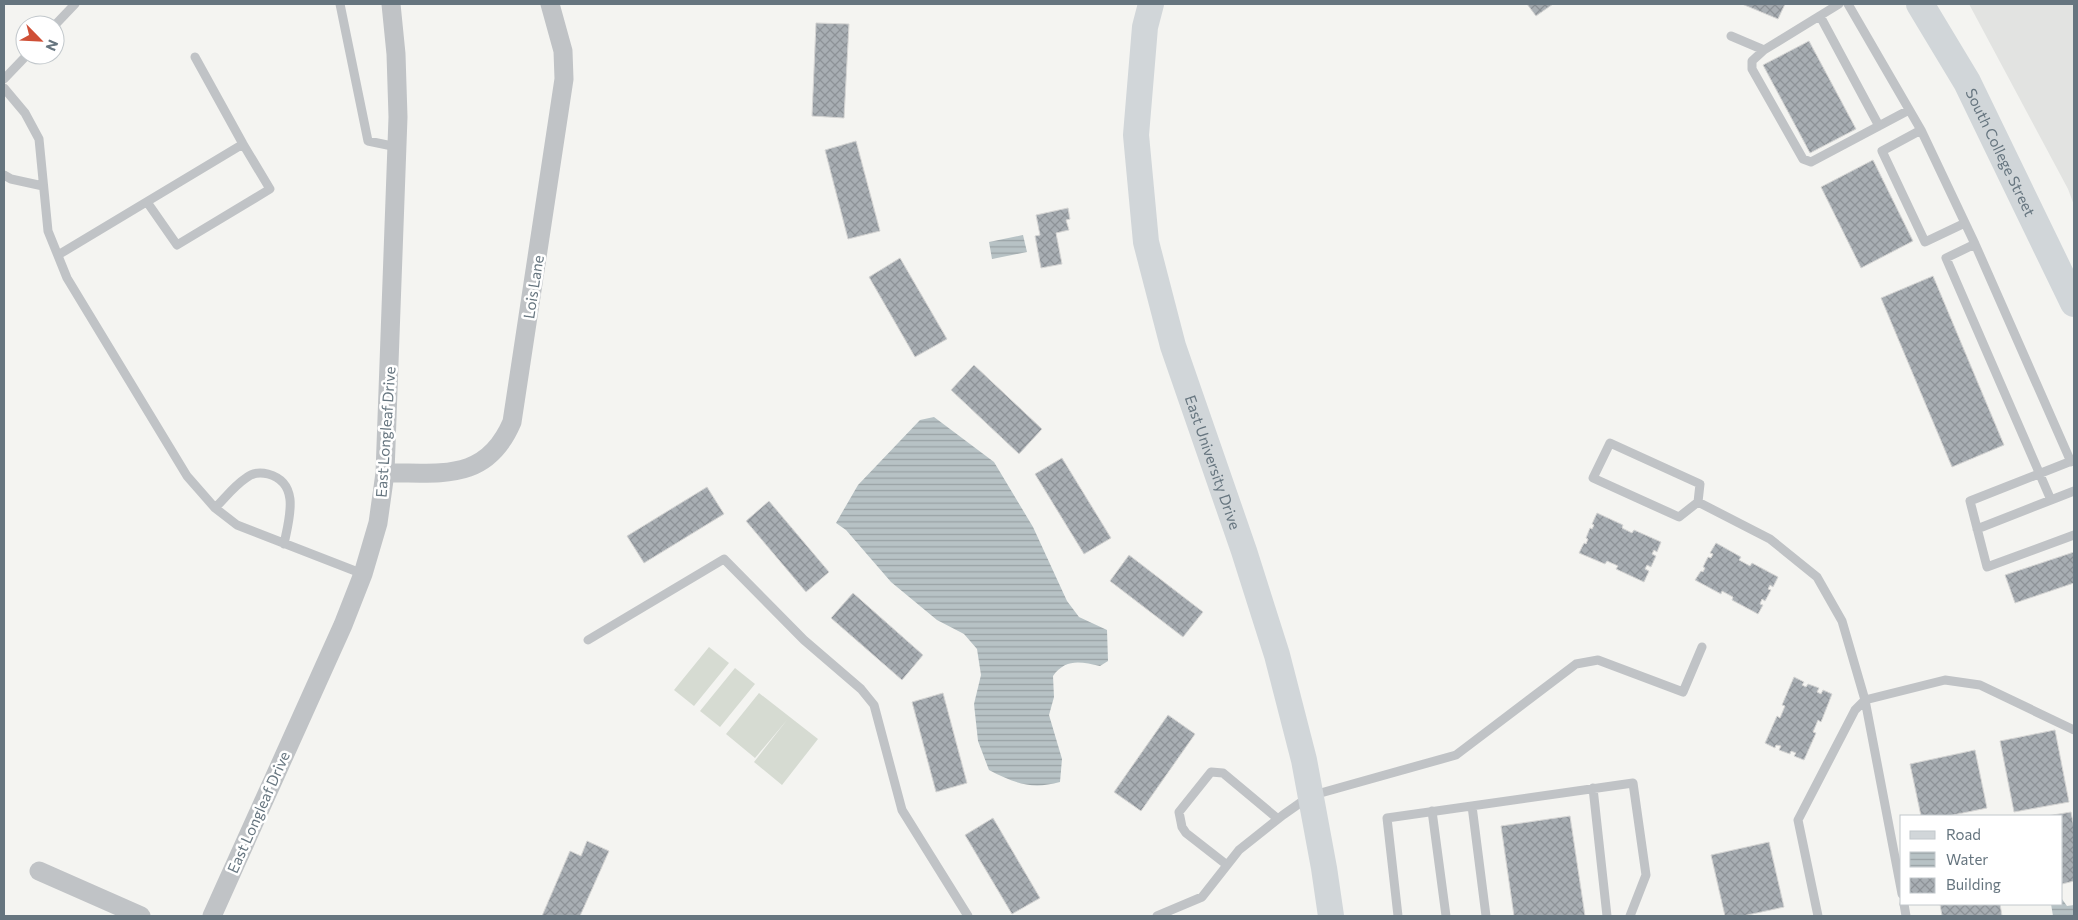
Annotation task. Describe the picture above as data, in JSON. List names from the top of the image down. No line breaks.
{"streets":{"main road":["South College Street","East University Drive"],"street":["Lois Lane","East Longleaf Drive"]},"crossings":[["Lois Lane","East Longleaf Drive"]],"legend":["Road","Water","Building"],"north":"bottom right"}
